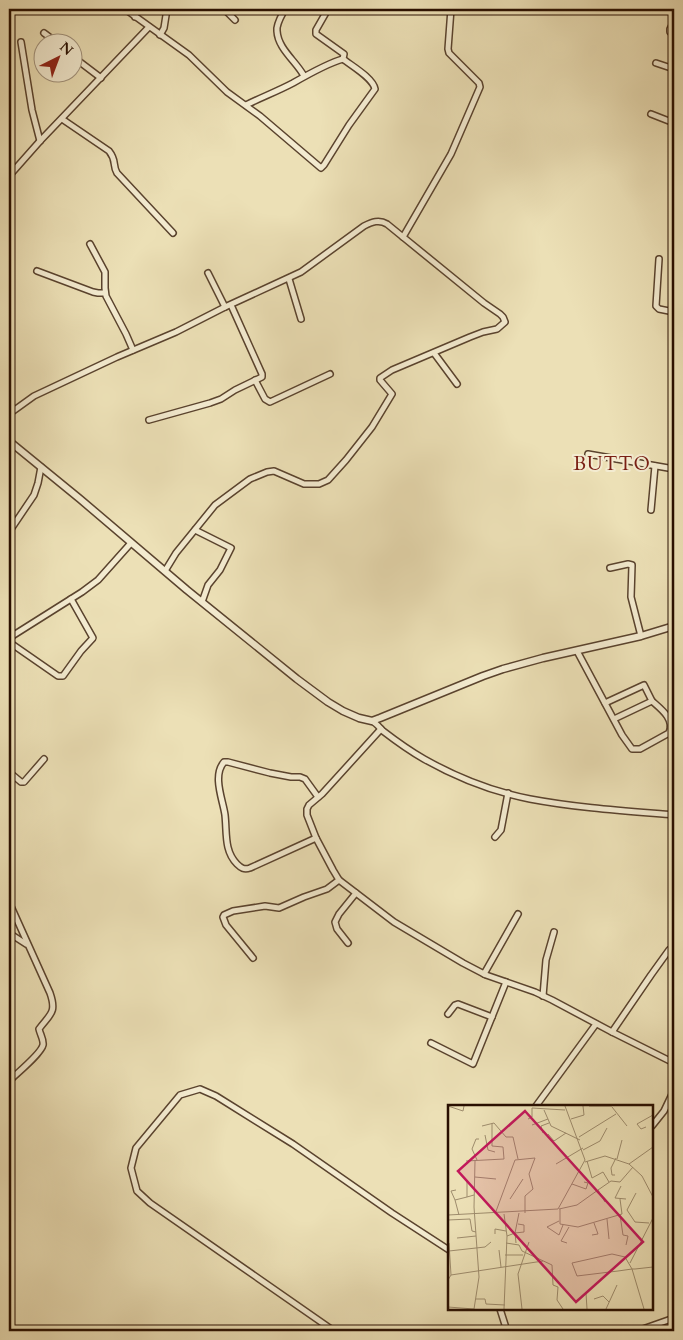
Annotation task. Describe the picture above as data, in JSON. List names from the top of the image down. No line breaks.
{"districts":["BUTTO"],"north":"top right"}
